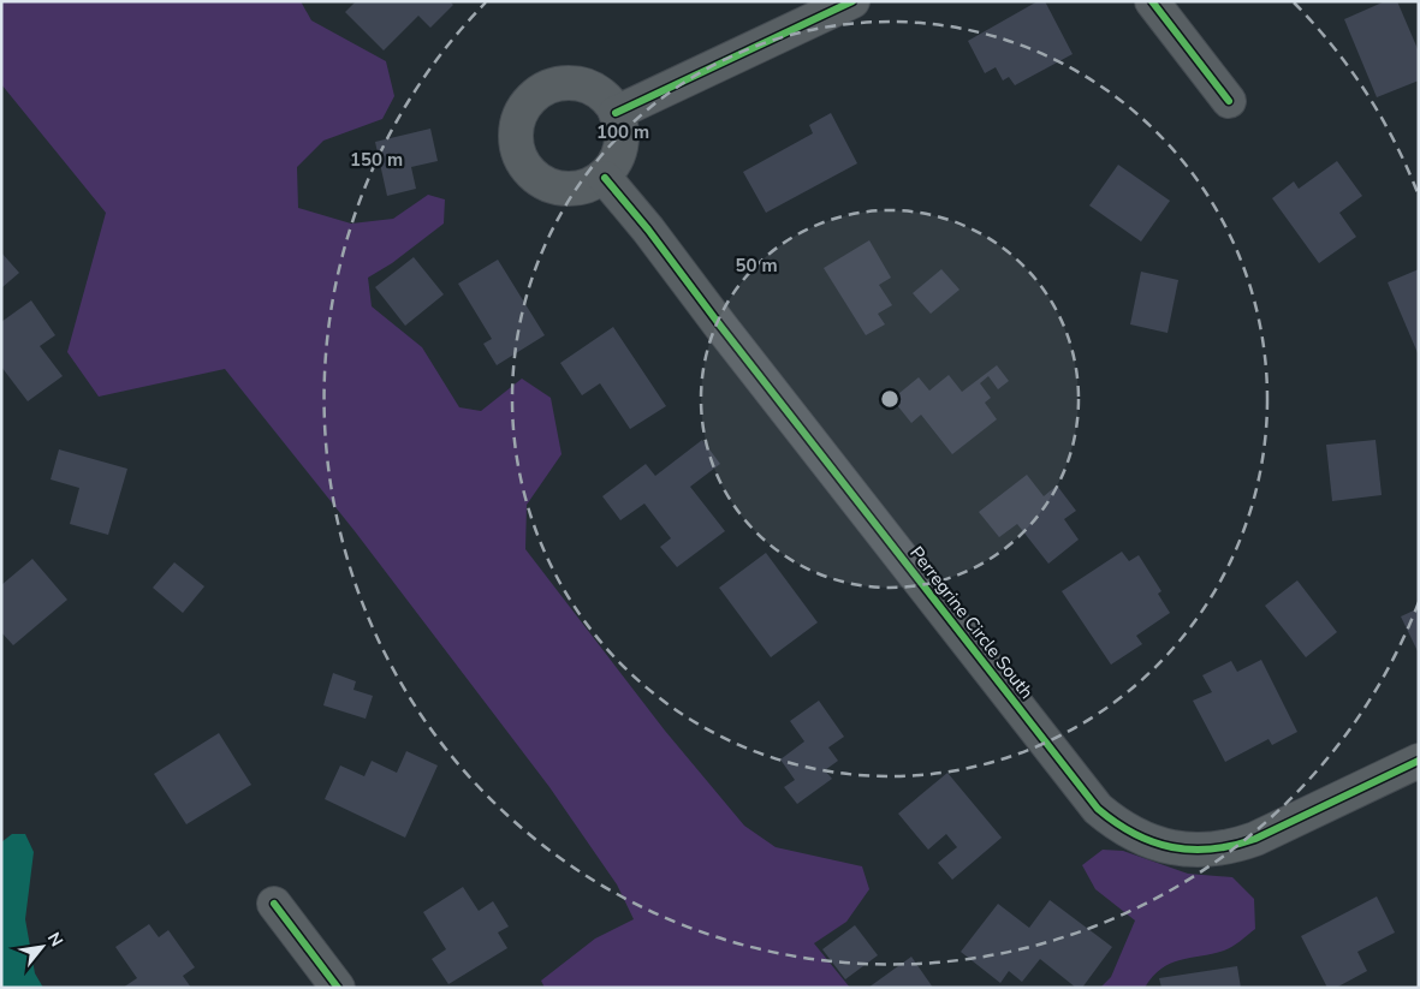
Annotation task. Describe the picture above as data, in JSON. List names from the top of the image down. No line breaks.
{"streets":{"street":["Perregrine Circle South"]},"north":"top right","rings":["100 m","150 m","50 m"]}
